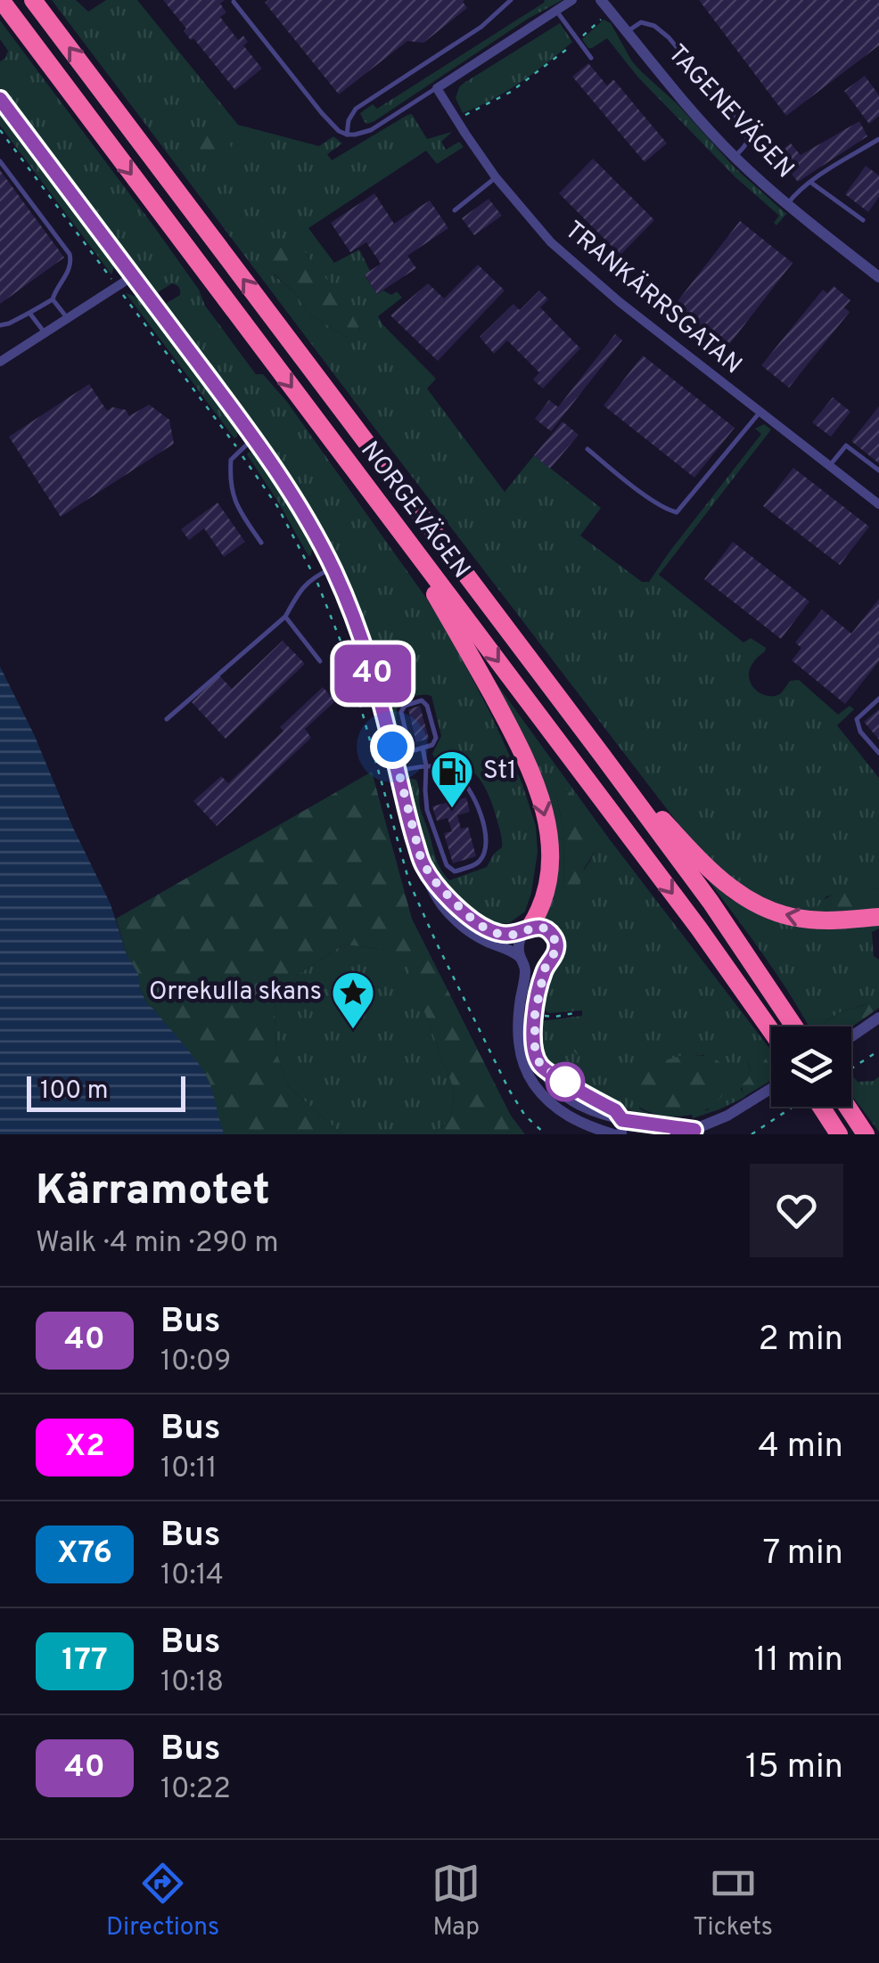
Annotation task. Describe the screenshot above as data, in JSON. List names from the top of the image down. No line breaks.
{"streets":{"highway":["NORGEVÄGEN"],"street":["TAGENEVÄGEN","TRANKÄRRSGATAN"]},"places":{"fuel station":["St1"],"place":["Orrekulla skans"]},"lines":["bus line 40"],"scale_bar":"100 m","page":{"on_map":"40","scale":"100 m","heading":["Kärramotet","Walk · 4 min · 290 m"],"list":[{"mark":"40","name":"Bus","note":"10:09","value":"2 min"},{"mark":"X2","name":"Bus","note":"10:11","value":"4 min"},{"mark":"X76","name":"Bus","note":"10:14","value":"7 min"},{"mark":"177","name":"Bus","note":"10:18","value":"11 min"},{"mark":"40","name":"Bus","note":"10:22","value":"15 min"}],"tabs":["Directions","Map","Tickets"]}}
